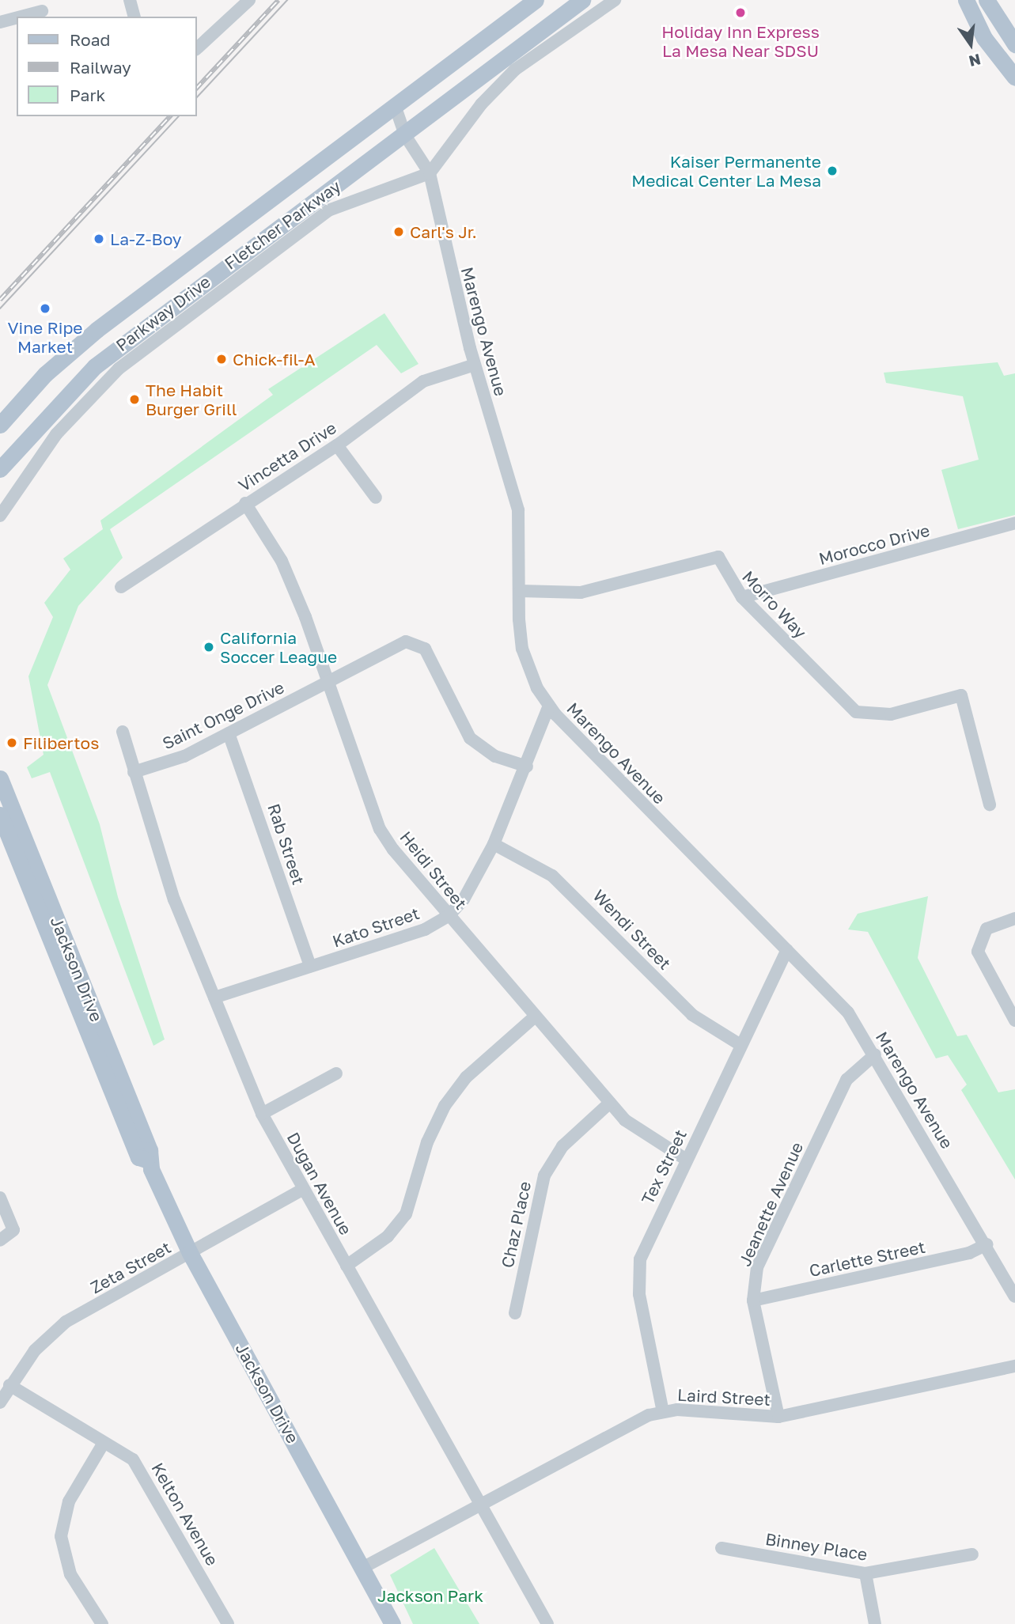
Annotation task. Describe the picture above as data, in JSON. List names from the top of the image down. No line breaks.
{"streets":{"main road":["Fletcher Parkway","Jackson Drive"],"street":["Parkway Drive","Marengo Avenue","Vincetta Drive","Morocco Drive","Morro Way","Saint Onge Drive","Rab Street","Heidi Street","Kato Street","Wendi Street","Tex Street","Dugan Avenue","Jeanette Avenue","Chaz Place","Carlette Street","Zeta Street","Laird Street","Kelton Avenue","Binney Place"]},"crossings":[["Fletcher Parkway","Marengo Avenue"],["Parkway Drive","Marengo Avenue"],["Marengo Avenue","Vincetta Drive"],["Marengo Avenue","Morro Way"],["Marengo Avenue","Kato Street"],["Marengo Avenue","Tex Street"],["Marengo Avenue","Jeanette Avenue"],["Marengo Avenue","Carlette Street"],["Vincetta Drive","Heidi Street"],["Morocco Drive","Morro Way"],["Saint Onge Drive","Rab Street"],["Saint Onge Drive","Heidi Street"],["Saint Onge Drive","Kato Street"],["Saint Onge Drive","Dugan Avenue"],["Rab Street","Kato Street"],["Heidi Street","Kato Street"],["Heidi Street","Tex Street"],["Heidi Street","Chaz Place"],["Kato Street","Wendi Street"],["Kato Street","Dugan Avenue"],["Wendi Street","Tex Street"],["Jackson Drive","Zeta Street"],["Jackson Drive","Laird Street"],["Tex Street","Laird Street"],["Dugan Avenue","Zeta Street"],["Dugan Avenue","Laird Street"],["Jeanette Avenue","Carlette Street"],["Jeanette Avenue","Laird Street"],["Zeta Street","Kelton Avenue"]],"parks":["Jackson Park"],"places":["Holiday Inn Express La Mesa Near SDSU","Kaiser Permanente Medical Center La Mesa","Carl's Jr.","La-Z-Boy","Vine Ripe Market","Chick-fil-A","The Habit Burger Grill","California Soccer League","Filibertos"],"legend":["Road","Railway","Park"],"north":"bottom"}
